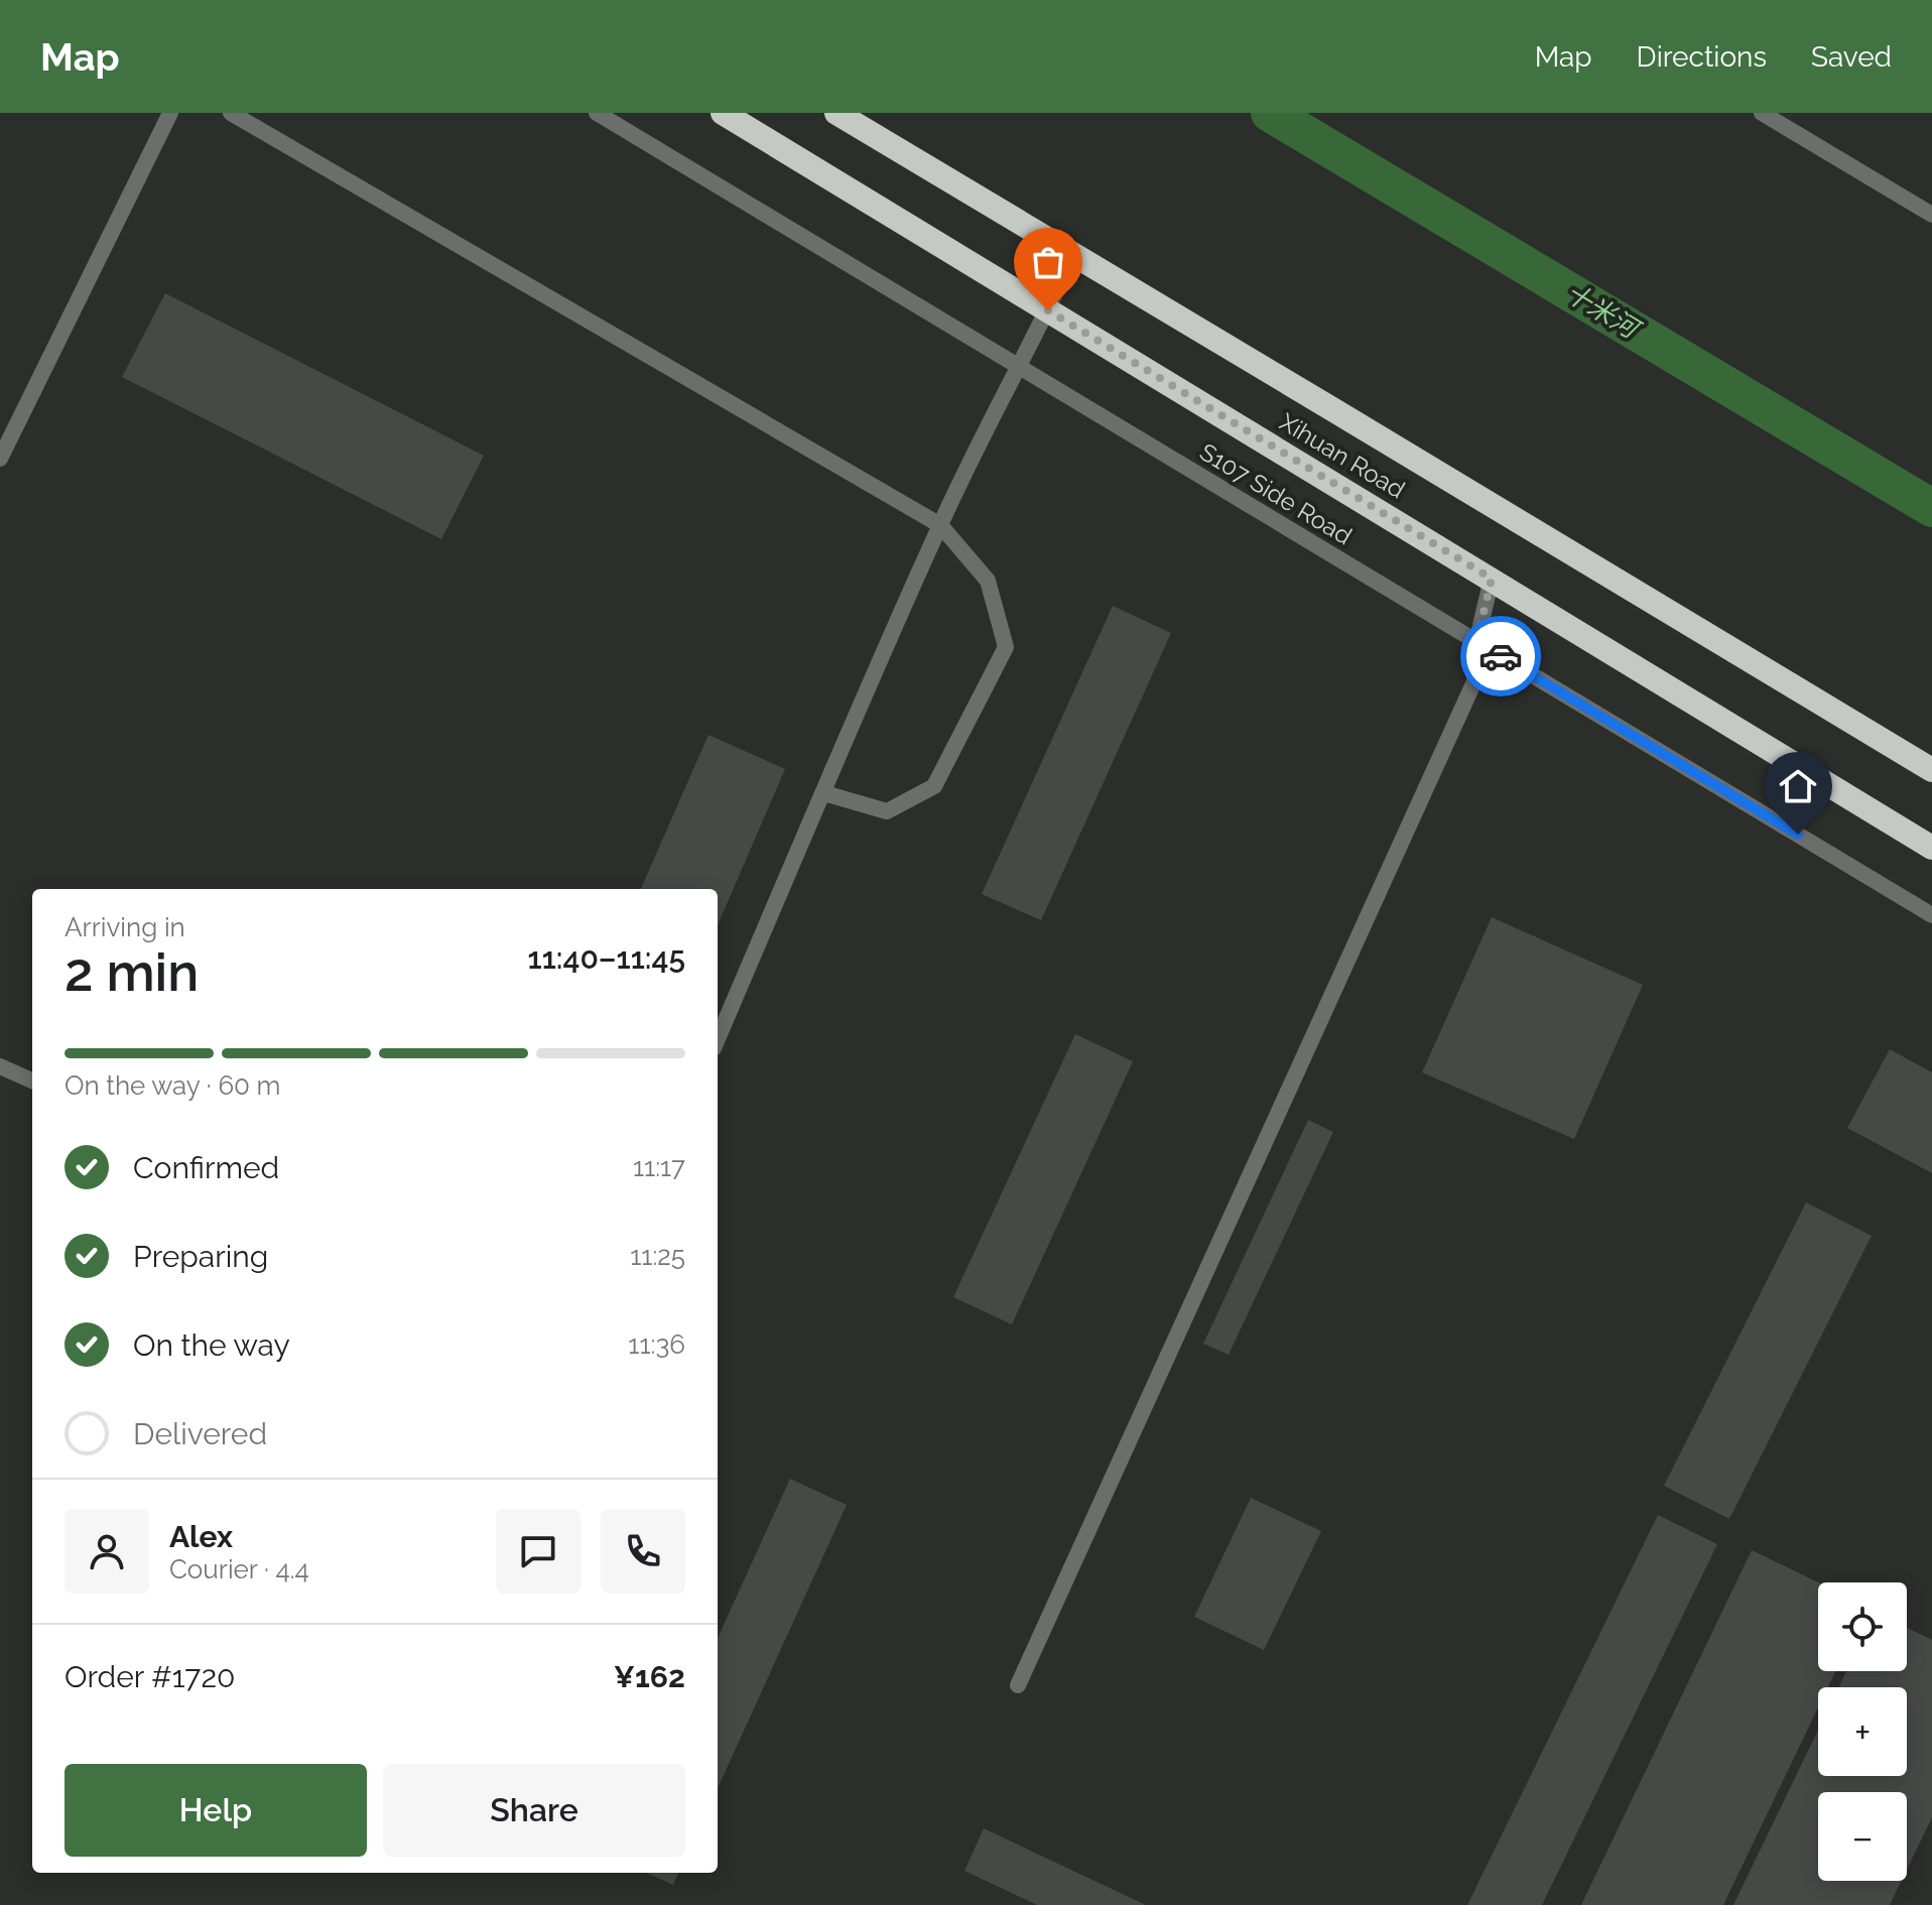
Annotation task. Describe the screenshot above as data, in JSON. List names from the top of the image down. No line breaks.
{"streets":{"highway":["Xihuan Road"],"street":["S107 Side Road"]},"water":["十米河"],"page":{"header":"Map","nav":["Map","Directions","Saved"],"heading":["2 min","Arriving in","11:40–11:45"],"panel":["Alex","Courier · 4.4","Order #1720","¥162"],"bar":"On the way · 60 m","list":[["Confirmed","11:17"],["Preparing","11:25"],["On the way","11:36"],"Delivered"],"map_buttons":["+","−"],"buttons":["Help","Share"]}}
